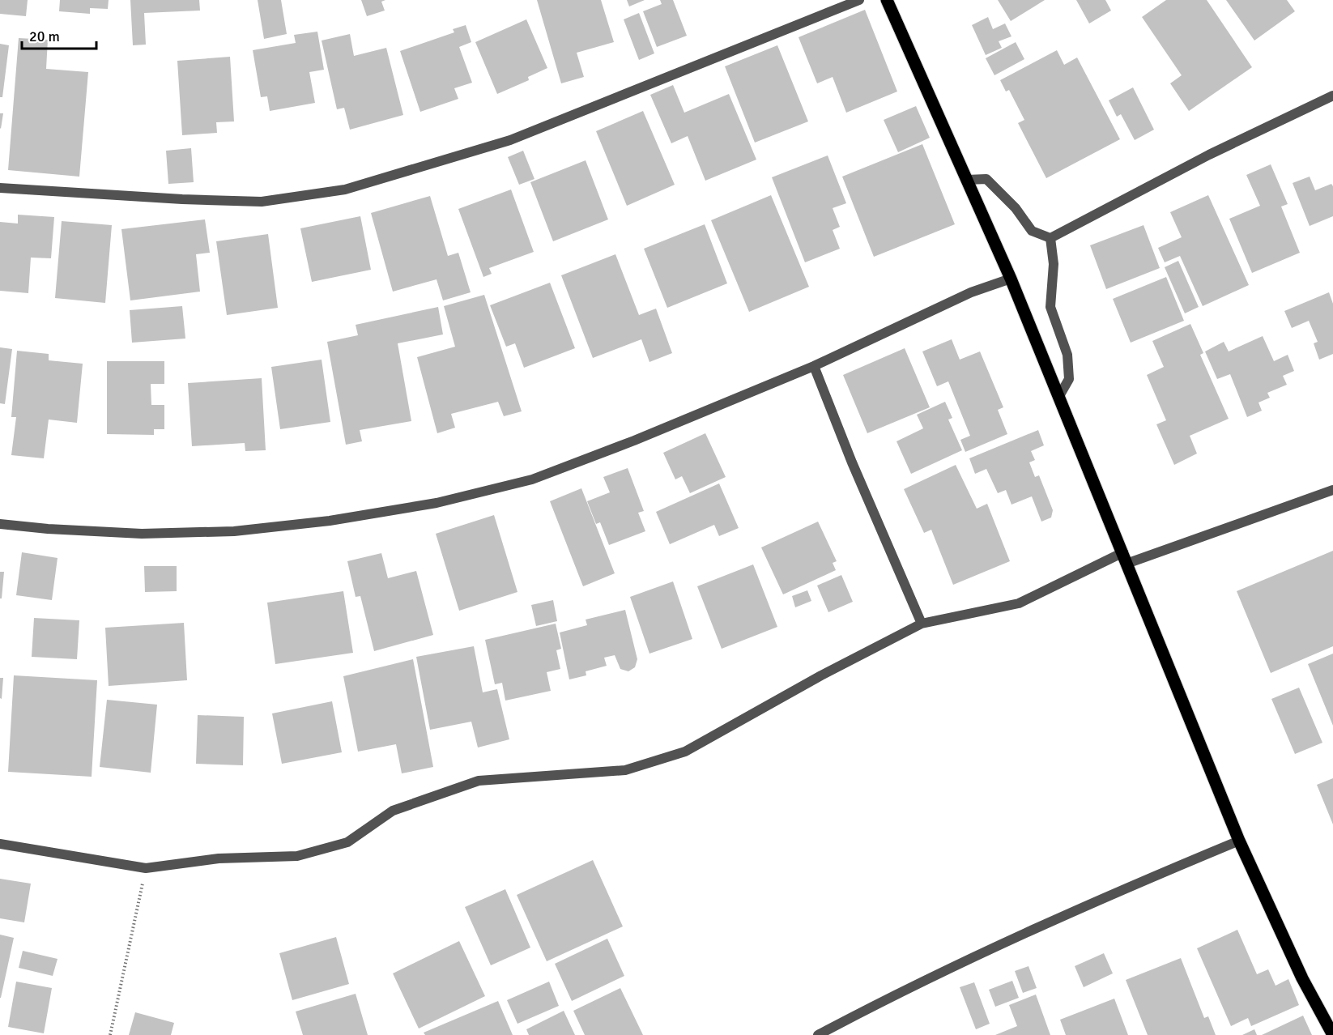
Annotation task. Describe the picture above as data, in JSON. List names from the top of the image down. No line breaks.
{"scale_bar":"20 m"}
